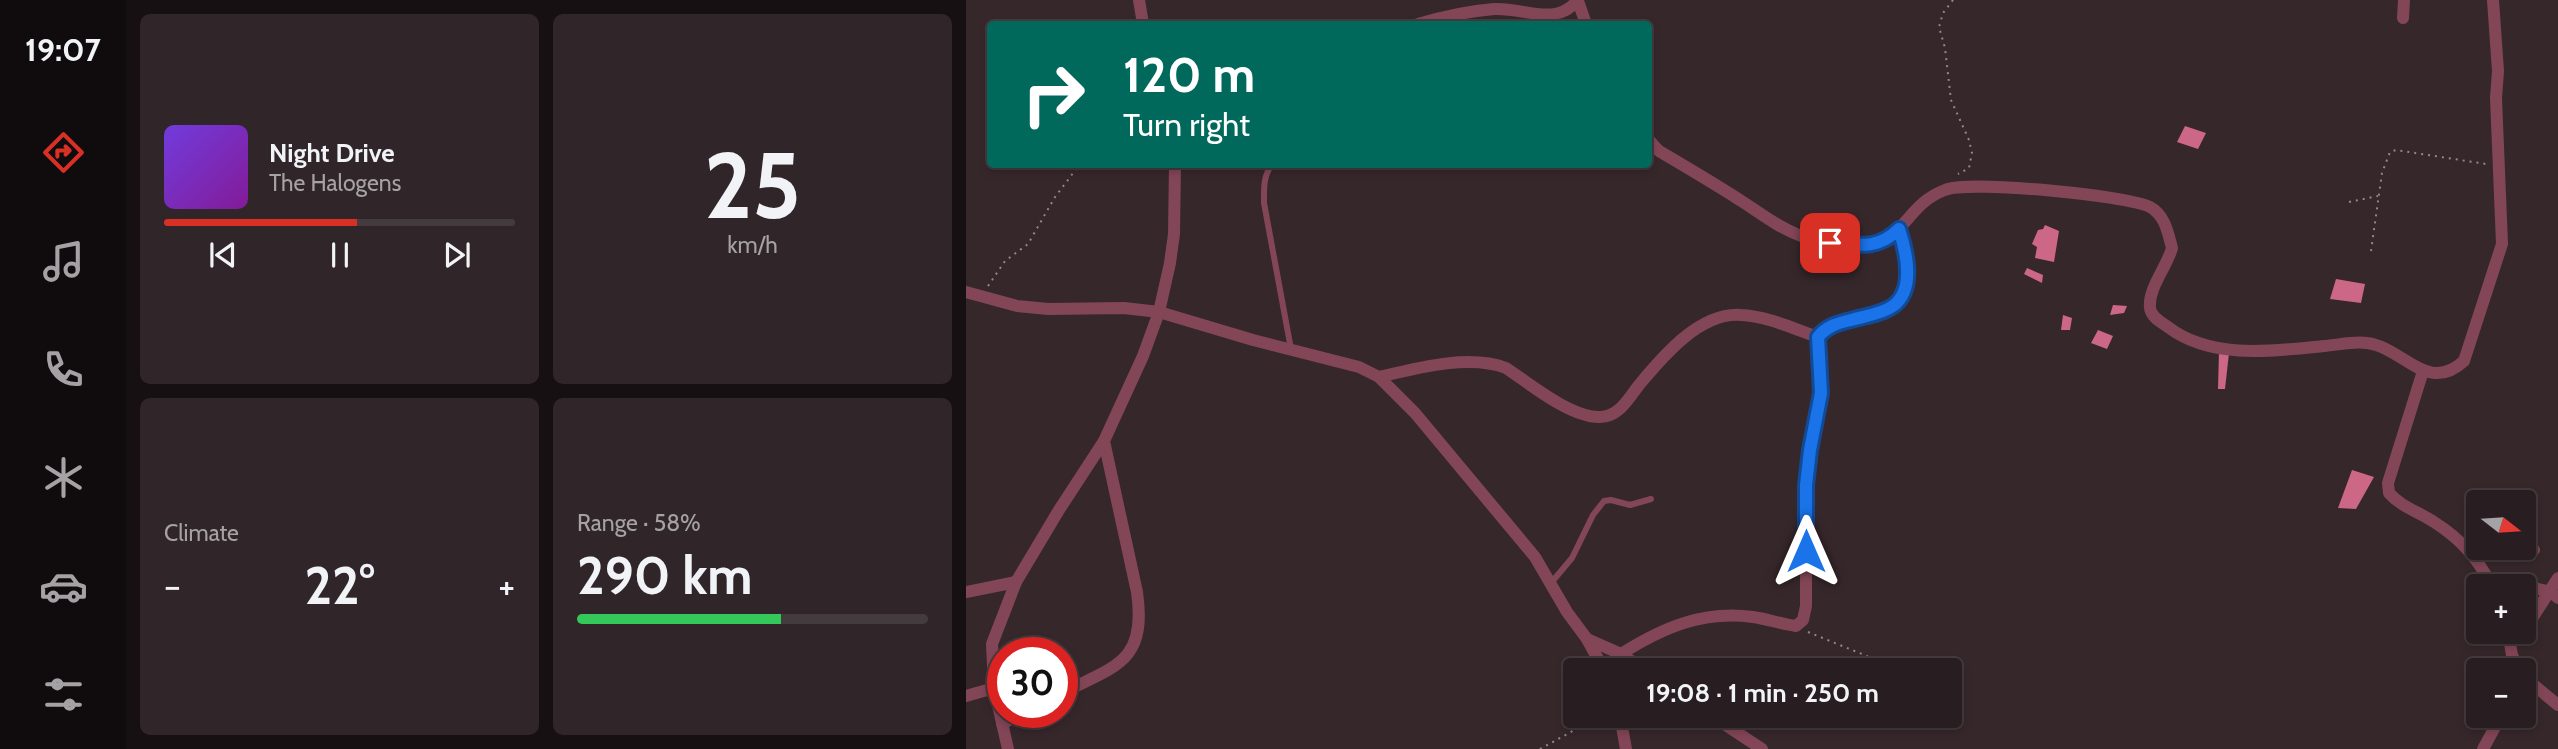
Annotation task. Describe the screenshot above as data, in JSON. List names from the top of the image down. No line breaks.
{"north":"right","page":{"tabs":"19:07","tile":[["25","km/h"],"Climate",["Range · 58%","290 km"]],"turn":["120 m","Turn right"],"song":["Night Drive","The Halogens"],"map_buttons":["+","−"],"heat":["−","22°","+"],"limit":"30","trip":"19:08 · 1 min · 250 m"}}
